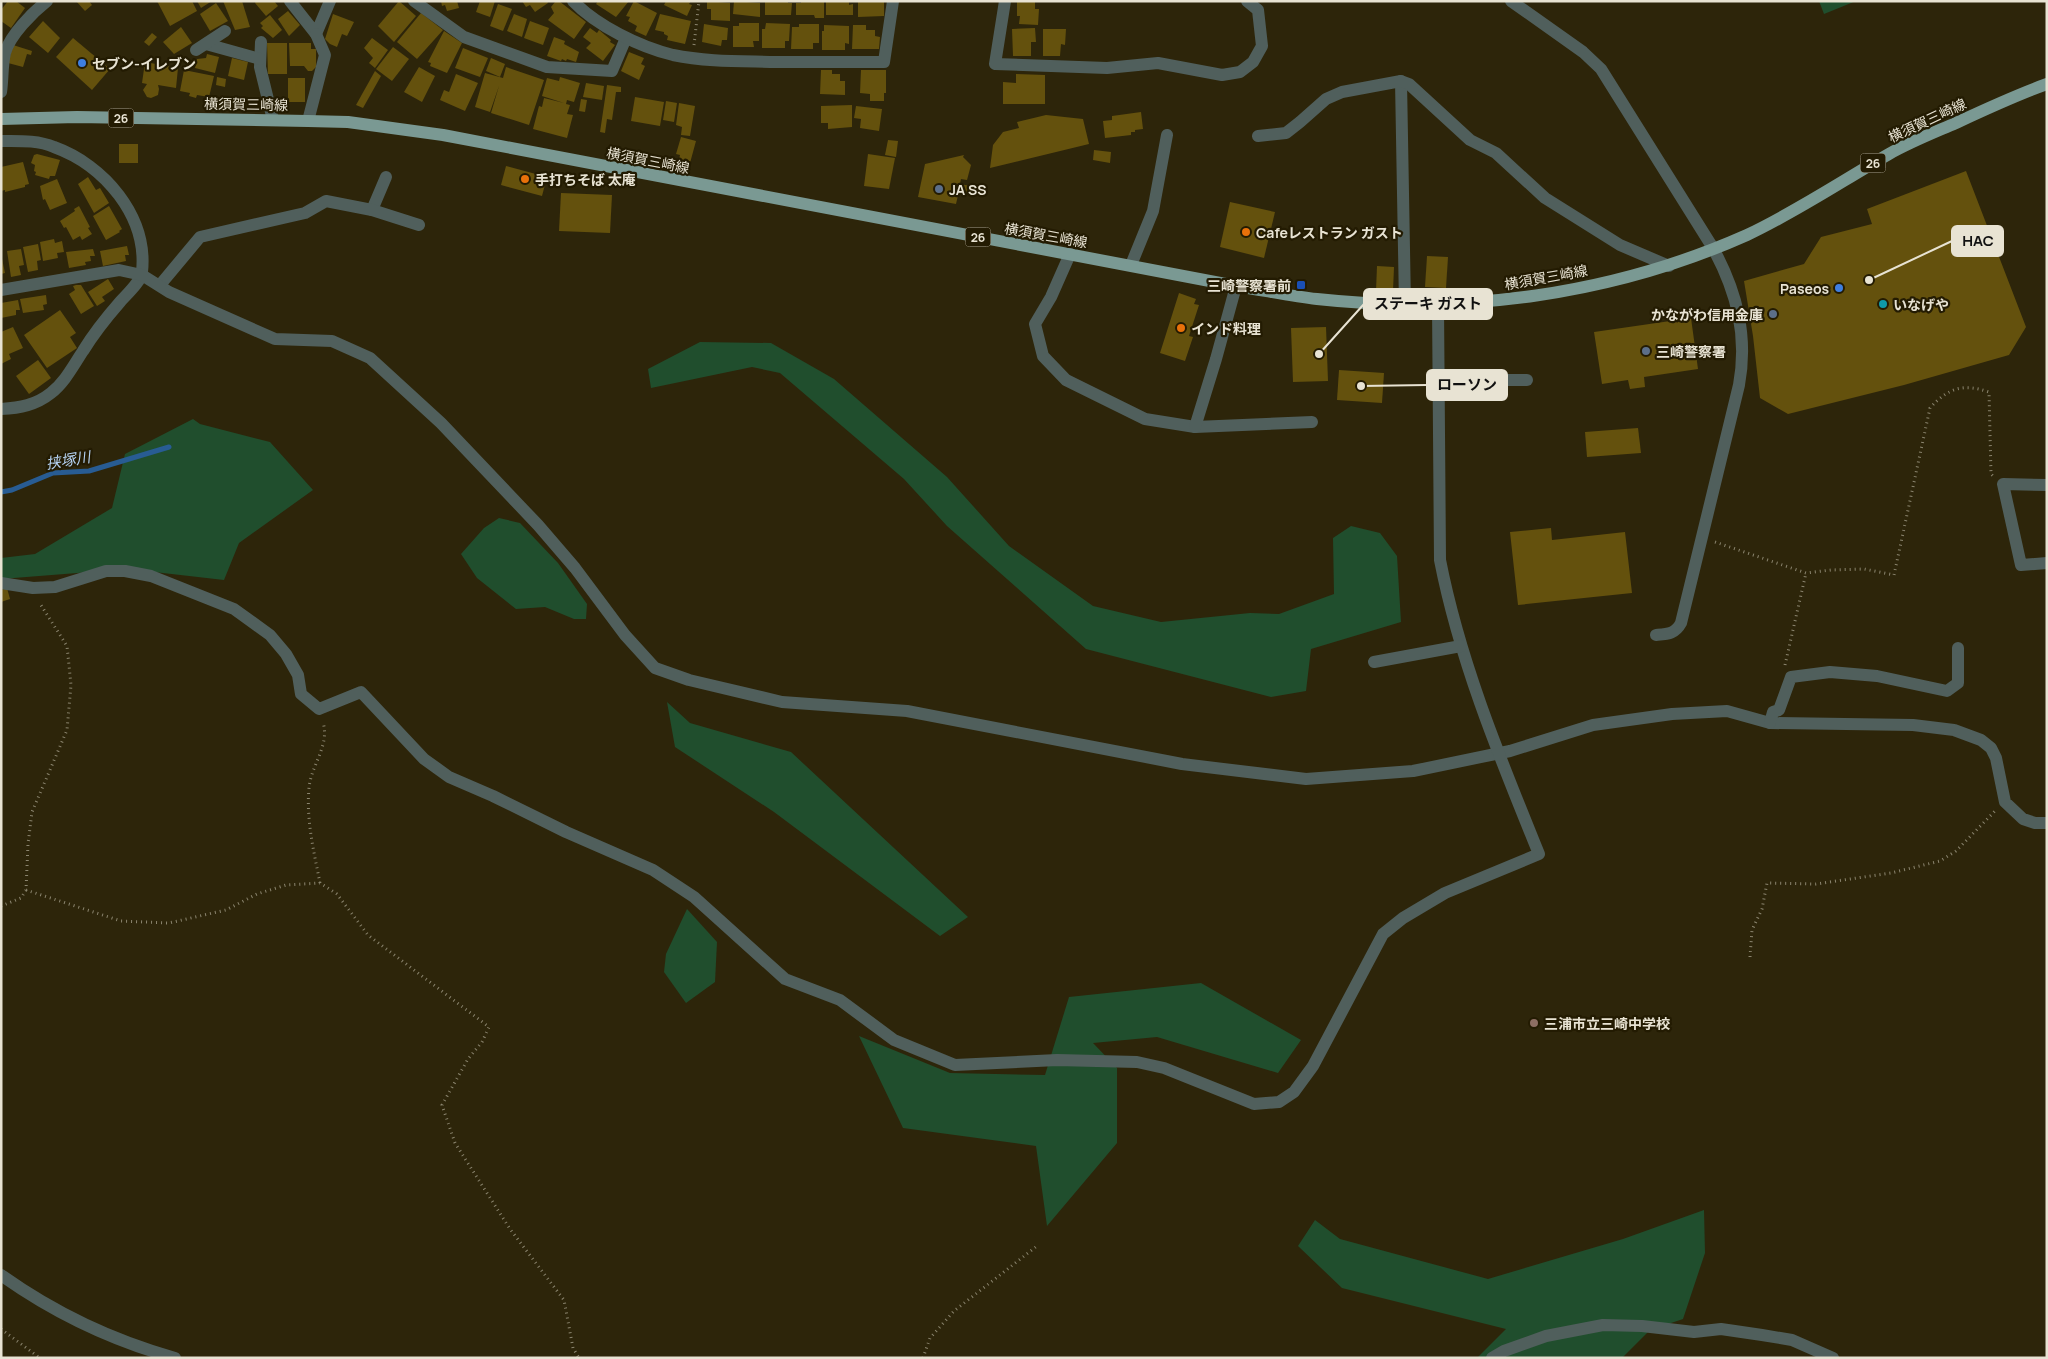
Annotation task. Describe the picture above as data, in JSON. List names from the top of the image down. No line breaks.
{"streets":{"main road":["横須賀三崎線","26"]},"water":["挟塚川"],"places":{"other":["セブン-イレブン","手打ちそば 太庵","JA SS","Cafeレストラン ガスト","HAC","Paseos","いなげや","かながわ信用金庫","インド料理","三崎警察署","ステーキ ガスト","ローソン","三浦市立三崎中学校"],"transit":["三崎警察署前"]}}
